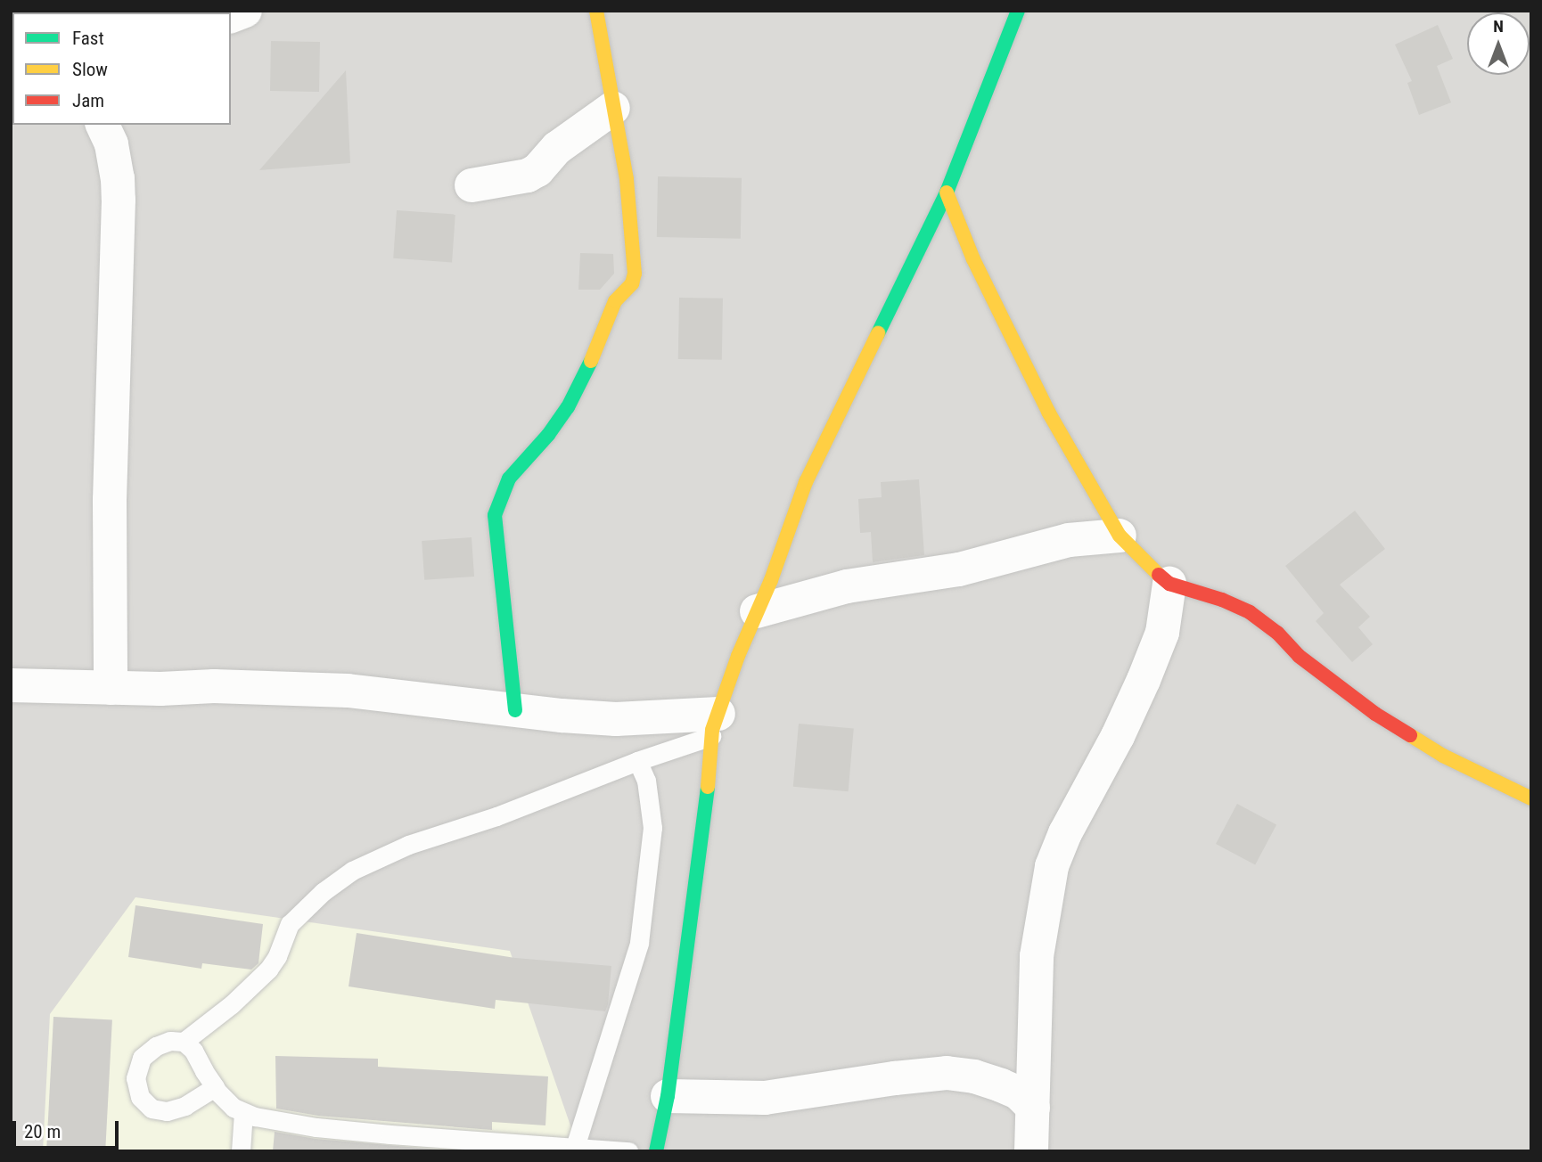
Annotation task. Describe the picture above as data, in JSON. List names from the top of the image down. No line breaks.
{"legend":["Fast","Slow","Jam"],"scale_bar":"20 m","north":"top"}
